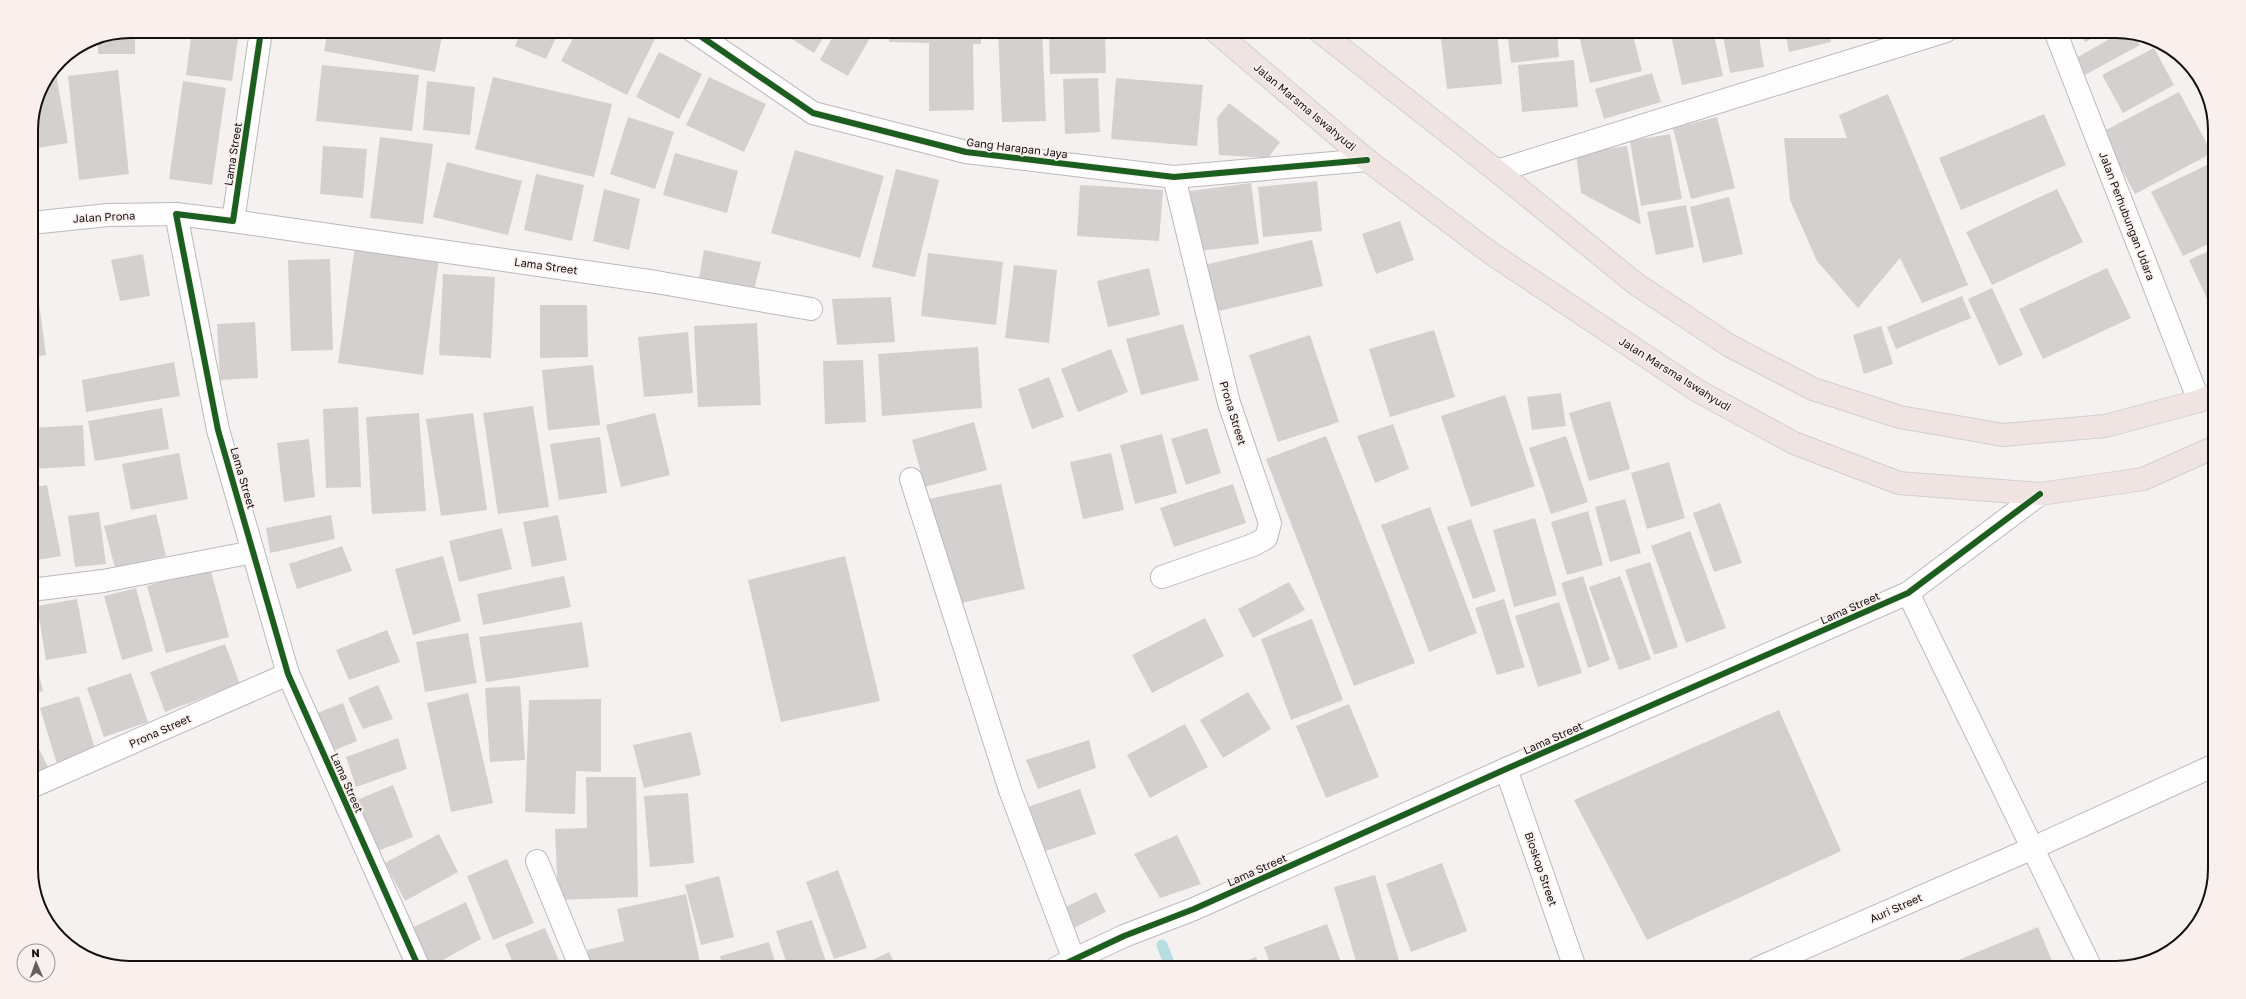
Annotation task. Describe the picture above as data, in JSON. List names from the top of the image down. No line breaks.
{"streets":{"highway":["Jalan Marsma Iswahyudi"],"street":["Gang Harapan Jaya","Lama Street","Jalan Perhubungan Udara","Jalan Prona","Prona Street","Bioskop Street","Auri Street"]},"crossings":[["Jalan Marsma Iswahyudi","Gang Harapan Jaya"],["Jalan Marsma Iswahyudi","Lama Street"],["Gang Harapan Jaya","Prona Street"],["Lama Street","Jalan Prona"],["Lama Street","Prona Street"],["Lama Street","Bioskop Street"]],"north":"top"}
